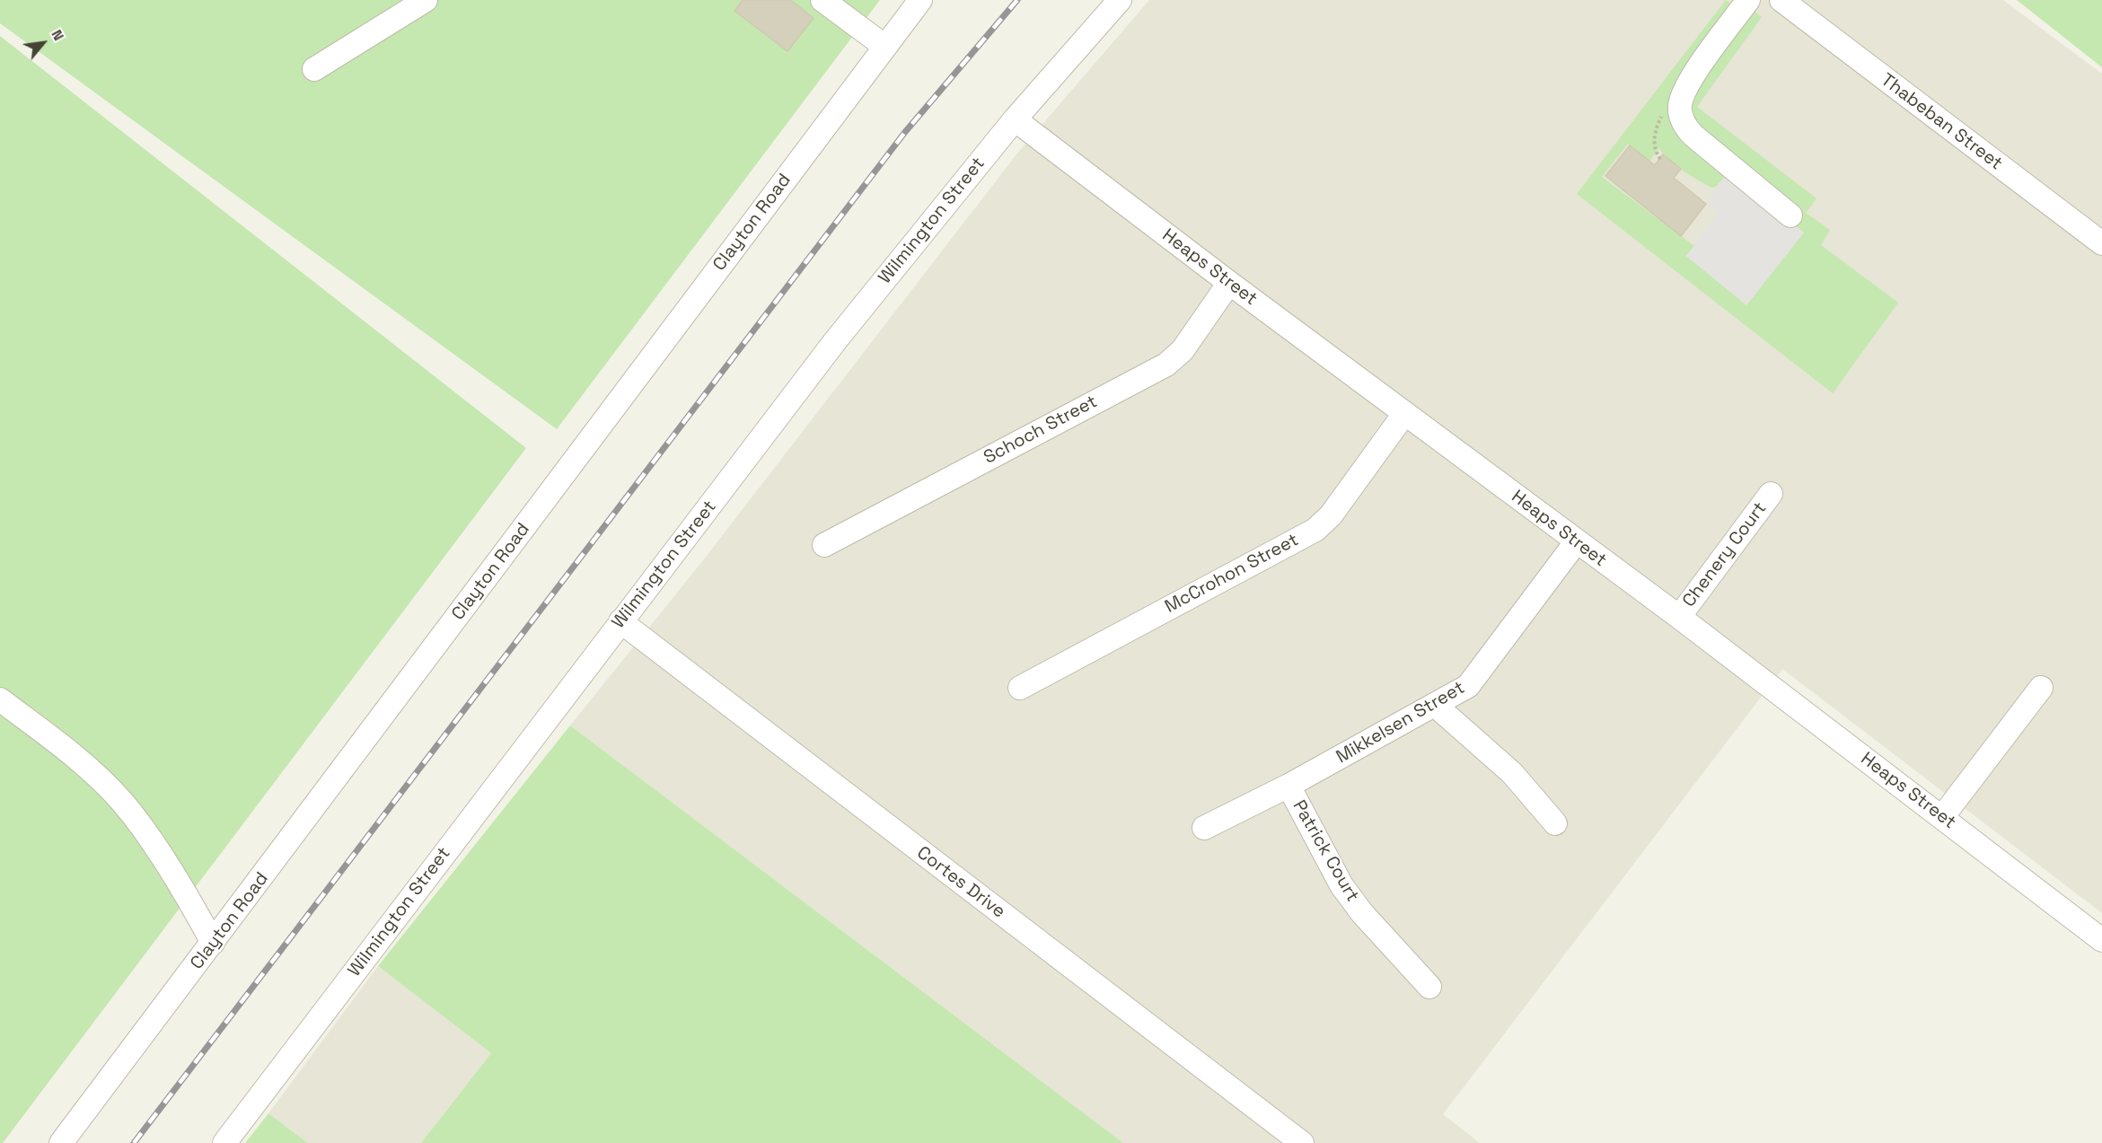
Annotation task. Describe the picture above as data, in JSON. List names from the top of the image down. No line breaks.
{"streets":{"street":["Thabeban Street","Wilmington Street","Clayton Road","Heaps Street","Schoch Street","Chenery Court","McCrohon Street","Mikkelsen Street","Patrick Court","Cortes Drive"]},"crossings":[["Wilmington Street","Heaps Street"],["Wilmington Street","Cortes Drive"],["Heaps Street","Schoch Street"],["Heaps Street","Chenery Court"],["Heaps Street","McCrohon Street"],["Heaps Street","Mikkelsen Street"],["Mikkelsen Street","Patrick Court"]],"north":"top right"}
